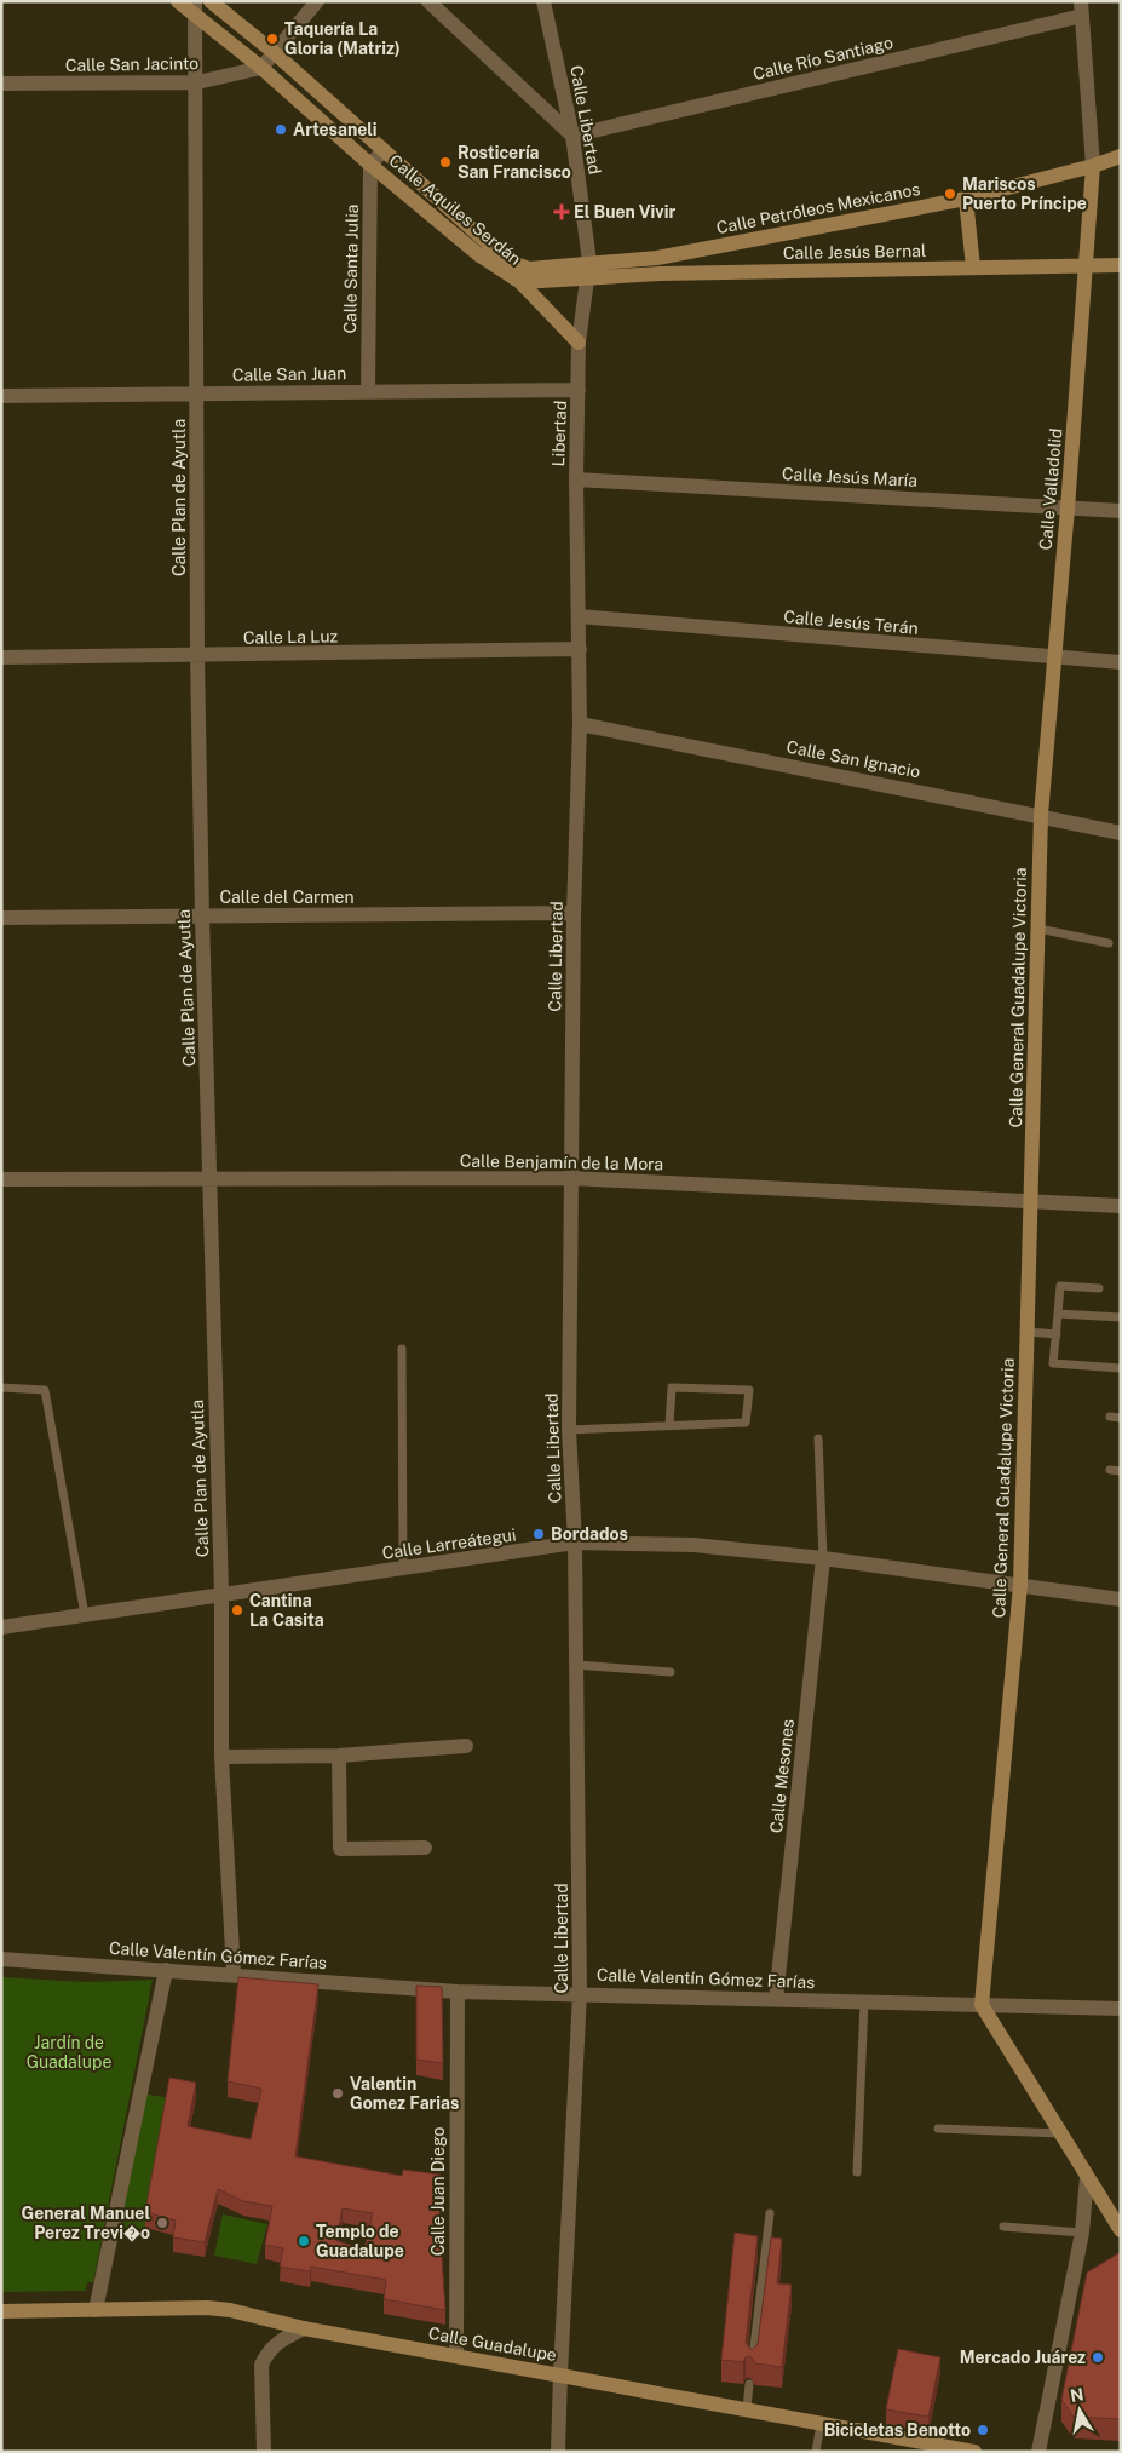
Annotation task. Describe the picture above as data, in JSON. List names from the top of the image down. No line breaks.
{"streets":{"street":["Calle Río Santiago","Calle San Jacinto","Calle Libertad","Calle Petróleos Mexicanos","Calle Aquiles Serdán","Calle Jesús Bernal","Calle Santa Julia","Calle San Juan","Libertad","Calle Jesús María","Calle Valladolid","Calle Plan de Ayutla","Calle Jesús Terán","Calle La Luz","Calle San Ignacio","Calle del Carmen","Calle General Guadalupe Victoria","Calle Benjamín de la Mora","Calle Larreátegui","Calle Mesones","Calle Valentín Gómez Farías","Calle Juan Diego","Calle Guadalupe"]},"crossings":[["Calle Río Santiago","Calle Libertad"],["Calle San Jacinto","Calle Aquiles Serdán"],["Calle San Jacinto","Calle Plan de Ayutla"],["Calle Libertad","Calle Petróleos Mexicanos"],["Calle Libertad","Calle Aquiles Serdán"],["Calle Libertad","Calle Jesús Bernal"],["Calle Libertad","Calle San Juan"],["Calle Libertad","Libertad"],["Calle Libertad","Calle Jesús María"],["Calle Libertad","Calle Jesús Terán"],["Calle Libertad","Calle La Luz"],["Calle Libertad","Calle San Ignacio"],["Calle Libertad","Calle del Carmen"],["Calle Libertad","Calle Benjamín de la Mora"],["Calle Libertad","Calle Larreátegui"],["Calle Libertad","Calle Valentín Gómez Farías"],["Calle Libertad","Calle Guadalupe"],["Calle Petróleos Mexicanos","Calle Aquiles Serdán"],["Calle Petróleos Mexicanos","Calle Valladolid"],["Calle Aquiles Serdán","Calle Jesús Bernal"],["Calle Aquiles Serdán","Calle Santa Julia"],["Calle Aquiles Serdán","Calle Plan de Ayutla"],["Calle Jesús Bernal","Calle Valladolid"],["Calle Santa Julia","Calle San Juan"],["Calle San Juan","Libertad"],["Calle San Juan","Calle Plan de Ayutla"],["Libertad","Calle Jesús María"],["Calle Jesús María","Calle Valladolid"],["Calle Valladolid","Calle Jesús Terán"],["Calle Valladolid","Calle San Ignacio"],["Calle Valladolid","Calle General Guadalupe Victoria"],["Calle Plan de Ayutla","Calle La Luz"],["Calle Plan de Ayutla","Calle del Carmen"],["Calle Plan de Ayutla","Calle Benjamín de la Mora"],["Calle Plan de Ayutla","Calle Larreátegui"],["Calle Plan de Ayutla","Calle Valentín Gómez Farías"],["Calle San Ignacio","Calle General Guadalupe Victoria"],["Calle General Guadalupe Victoria","Calle Benjamín de la Mora"],["Calle General Guadalupe Victoria","Calle Larreátegui"],["Calle General Guadalupe Victoria","Calle Valentín Gómez Farías"],["Calle Larreátegui","Calle Mesones"],["Calle Mesones","Calle Valentín Gómez Farías"],["Calle Valentín Gómez Farías","Calle Juan Diego"],["Calle Juan Diego","Calle Guadalupe"]],"parks":["Jardín de Guadalupe"],"places":{"other":["Taquería La Gloria (Matriz)","Artesaneli","Rosticería San Francisco","Mariscos Puerto Príncipe","Bordados","Cantina La Casita","Valentin Gomez Farias","General Manuel Perez Trevi�o","Templo de Guadalupe","Mercado Juárez","Bicicletas Benotto"],"health":["El Buen Vivir"]},"north":"top"}
